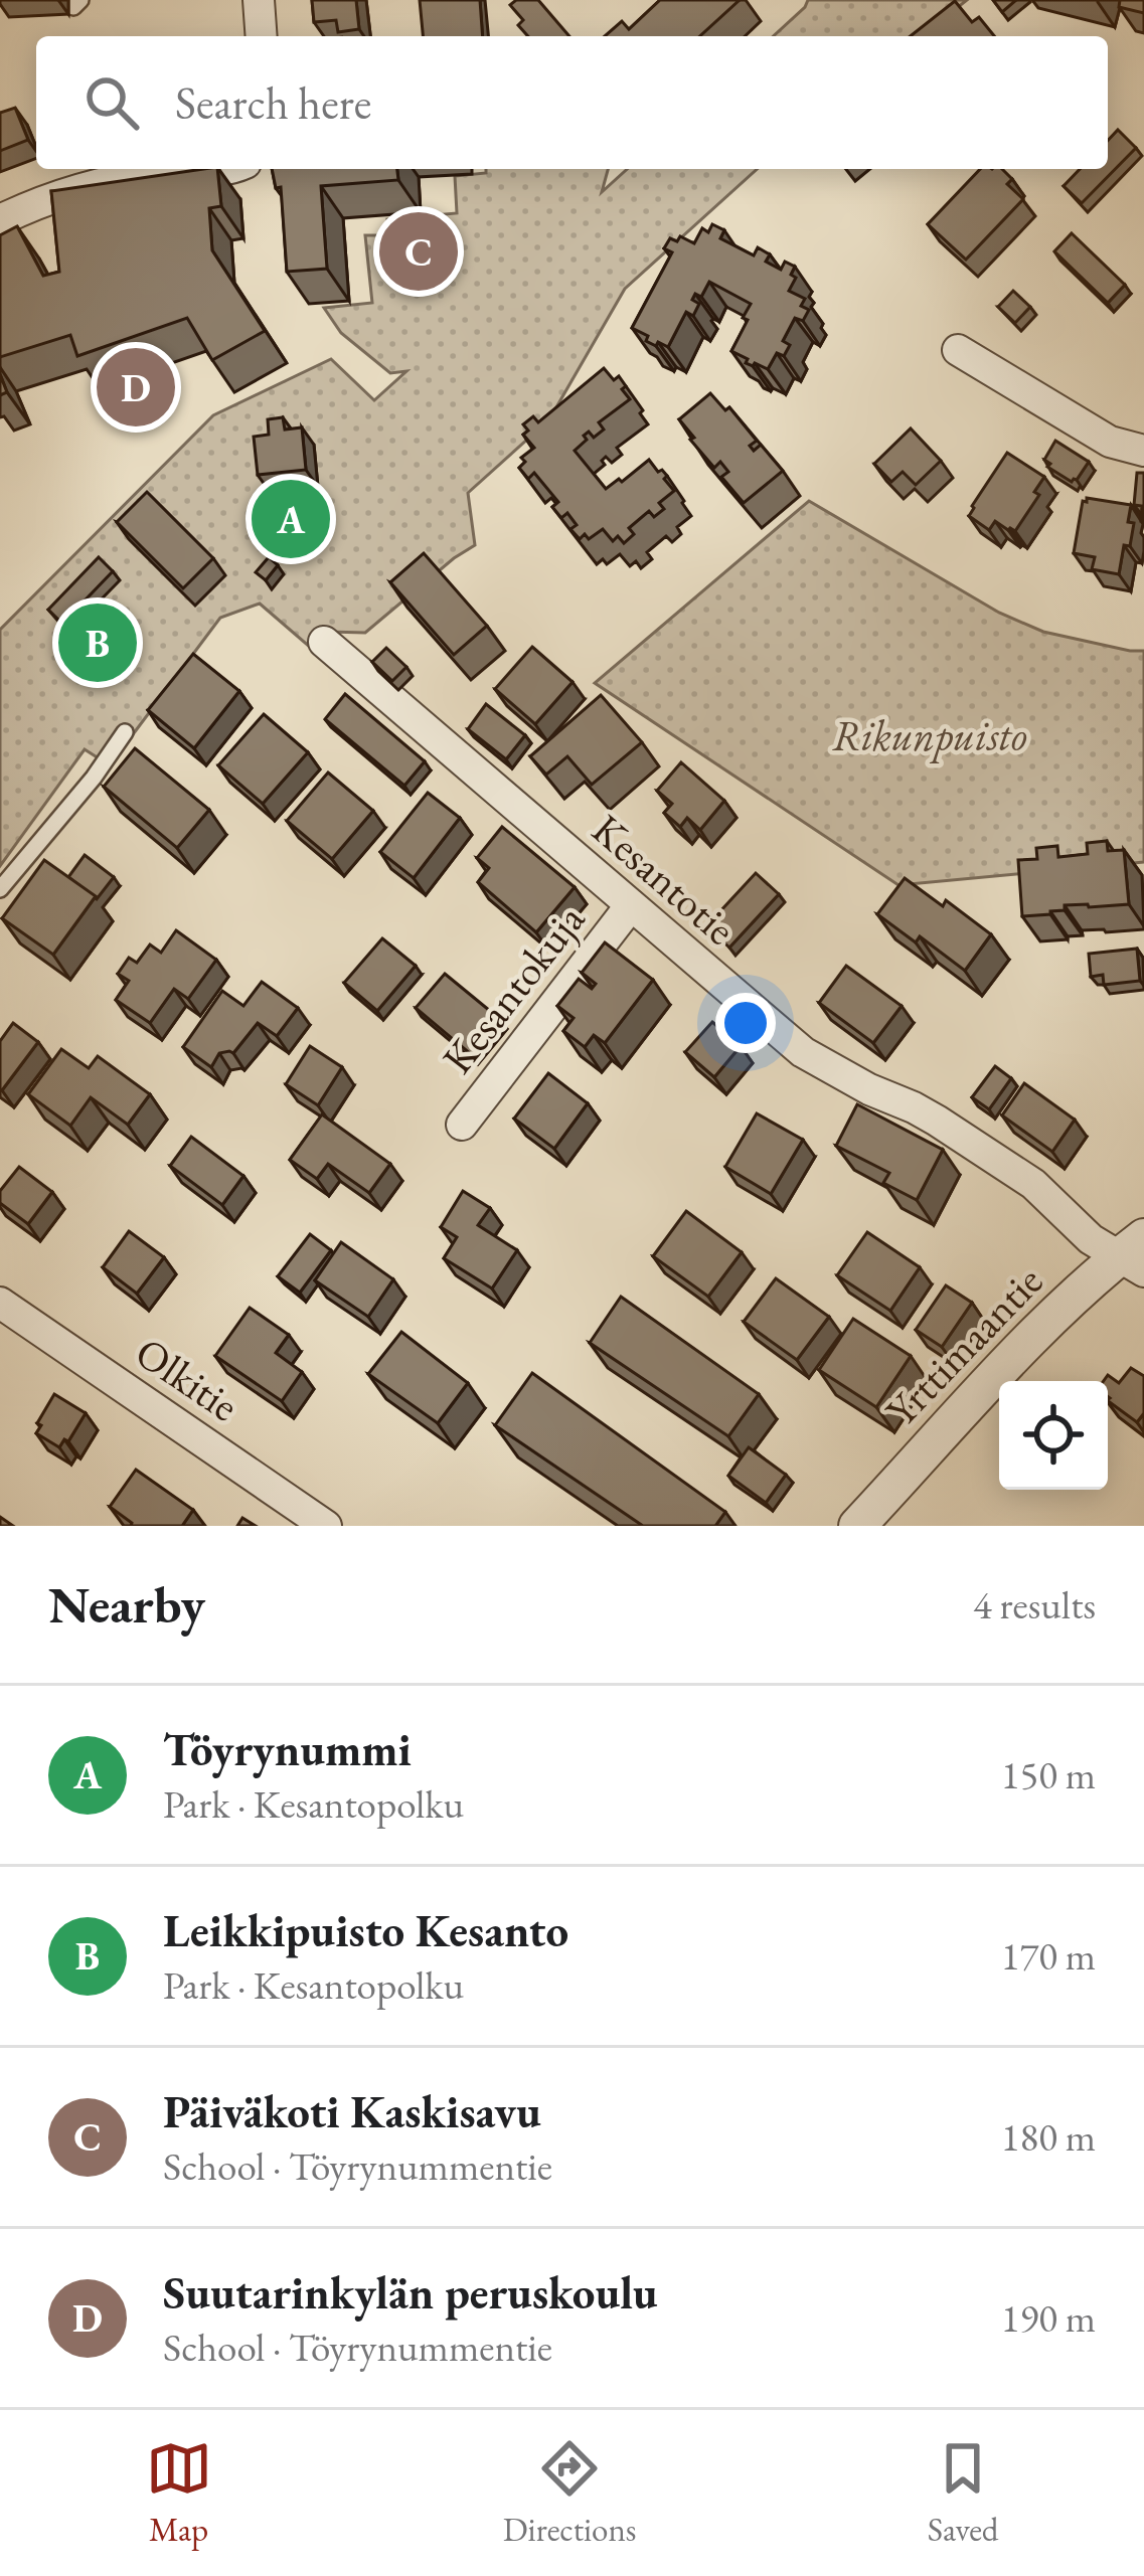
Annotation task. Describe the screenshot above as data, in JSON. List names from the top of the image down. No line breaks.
{"streets":{"street":["Kesantotie","Kesantokuja","Yrttimaantie","Olkitie"]},"crossings":[["Kesantotie","Kesantokuja"],["Kesantotie","Yrttimaantie"]],"parks":["Rikunpuisto"],"page":{"search":"Search here","pins":["C","D","A","B"],"heading":["Nearby","4 results"],"list":[{"mark":"A","name":"Töyrynummi","note":"Park · Kesantopolku","value":"150 m"},{"mark":"B","name":"Leikkipuisto Kesanto","note":"Park · Kesantopolku","value":"170 m"},{"mark":"C","name":"Päiväkoti Kaskisavu","note":"School · Töyrynummentie","value":"180 m"},{"mark":"D","name":"Suutarinkylän peruskoulu","note":"School · Töyrynummentie","value":"190 m"}],"nav":["Map","Directions","Saved"]}}
